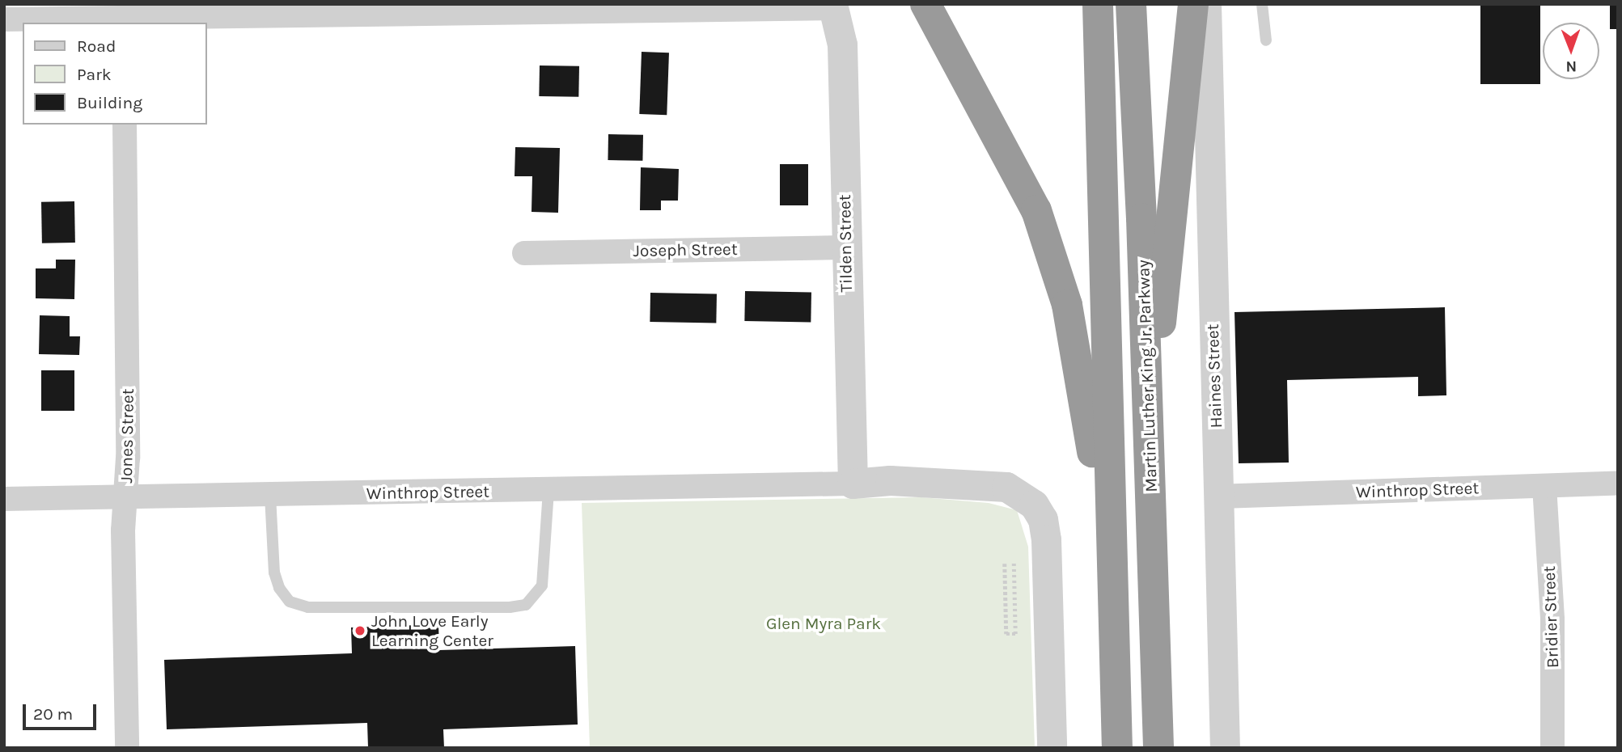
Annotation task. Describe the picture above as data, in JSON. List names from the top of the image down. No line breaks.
{"streets":{"highway":["Martin Luther King Jr. Parkway"],"street":["Tilden Street","Joseph Street","Haines Street","Jones Street","Winthrop Street","Bridier Street"]},"crossings":[["Tilden Street","Joseph Street"],["Tilden Street","Winthrop Street"],["Haines Street","Winthrop Street"],["Jones Street","Winthrop Street"],["Winthrop Street","Bridier Street"]],"parks":["Glen Myra Park"],"places":["John Love Early Learning Center"],"legend":["Road","Park","Building"],"scale_bar":"20 m","north":"bottom"}
